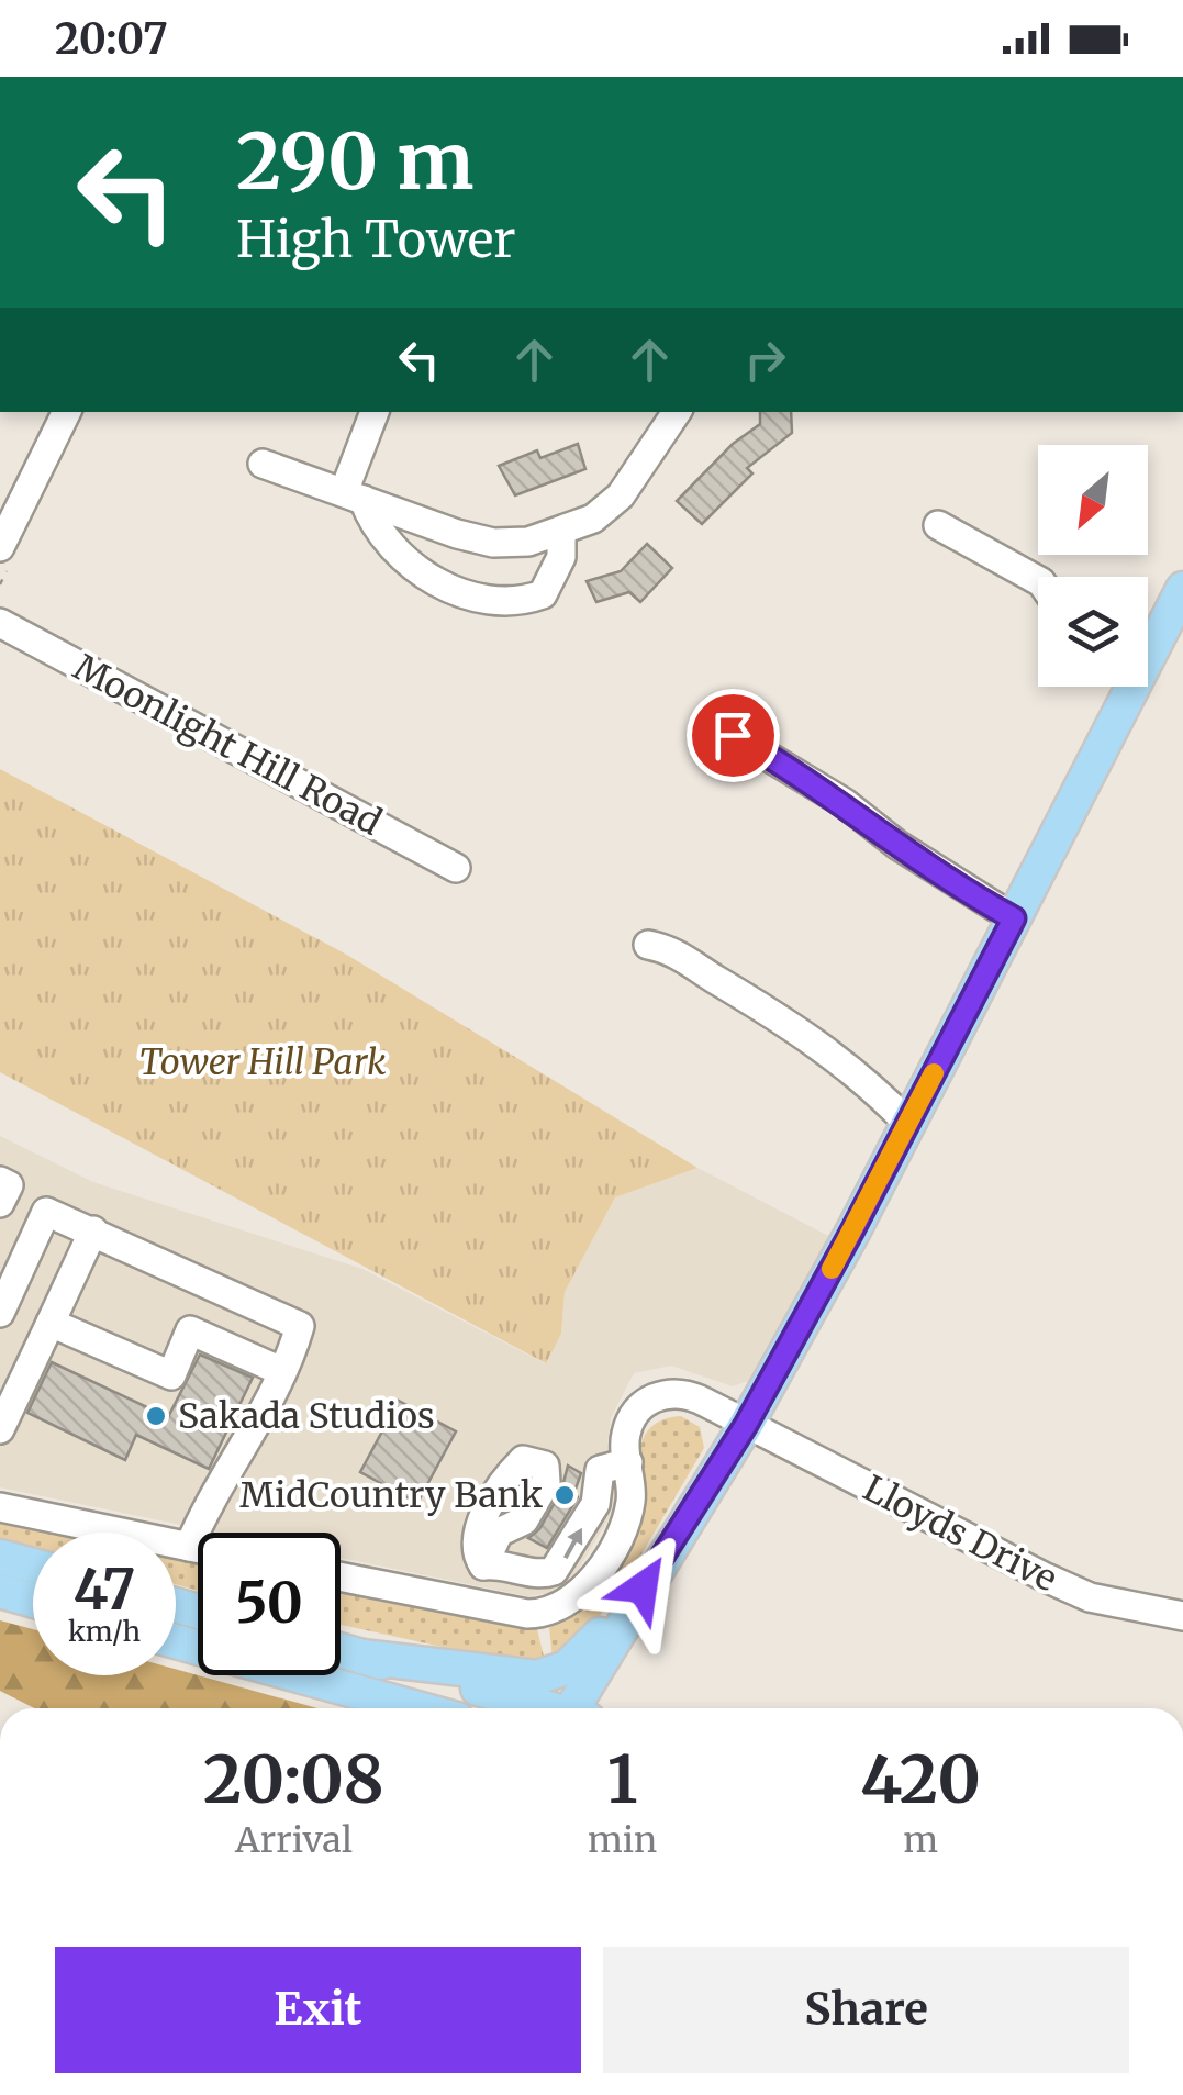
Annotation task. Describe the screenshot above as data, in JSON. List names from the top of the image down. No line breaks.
{"streets":{"street":["Moonlight Hill Road","Lloyds Drive"]},"parks":["Tower Hill Park"],"places":["Sakada Studios","MidCountry Bank"],"north":"bottom left","page":{"status":"20:07","turn":["290 m","High Tower"],"speed":"47 km/h","limit":"50","eta":["20:08","Arrival","1","min","420","m"],"buttons":["Exit","Share"]}}
